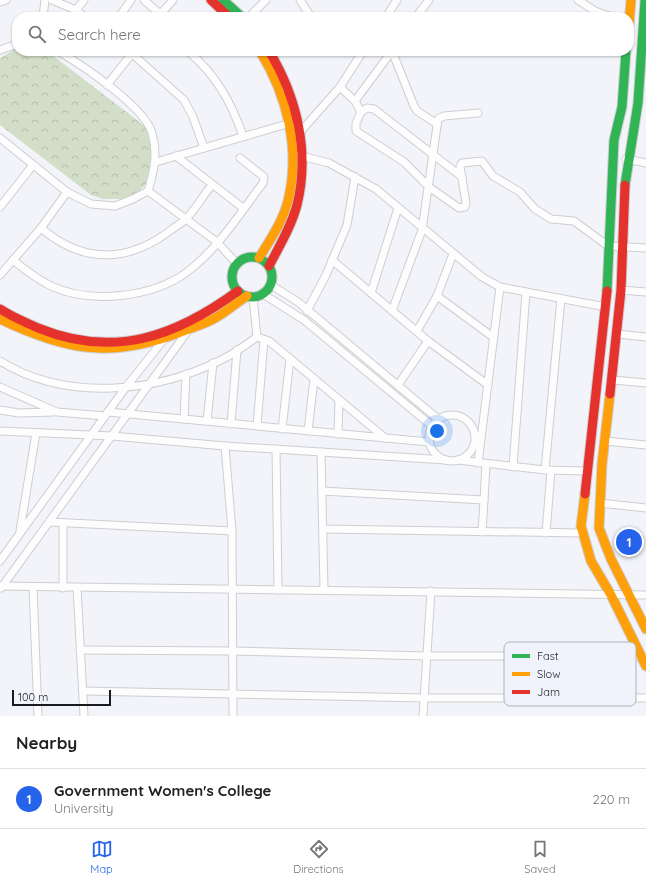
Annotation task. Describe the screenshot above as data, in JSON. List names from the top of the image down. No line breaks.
{"legend":["Fast","Slow","Jam"],"scale_bar":"100 m","page":{"search":"Search here","pins":"1","scale":"100 m","heading":"Nearby","list":[{"mark":"1","name":"Government Women's College","note":"University","value":"220 m"}],"nav":["Map","Directions","Saved"]}}
